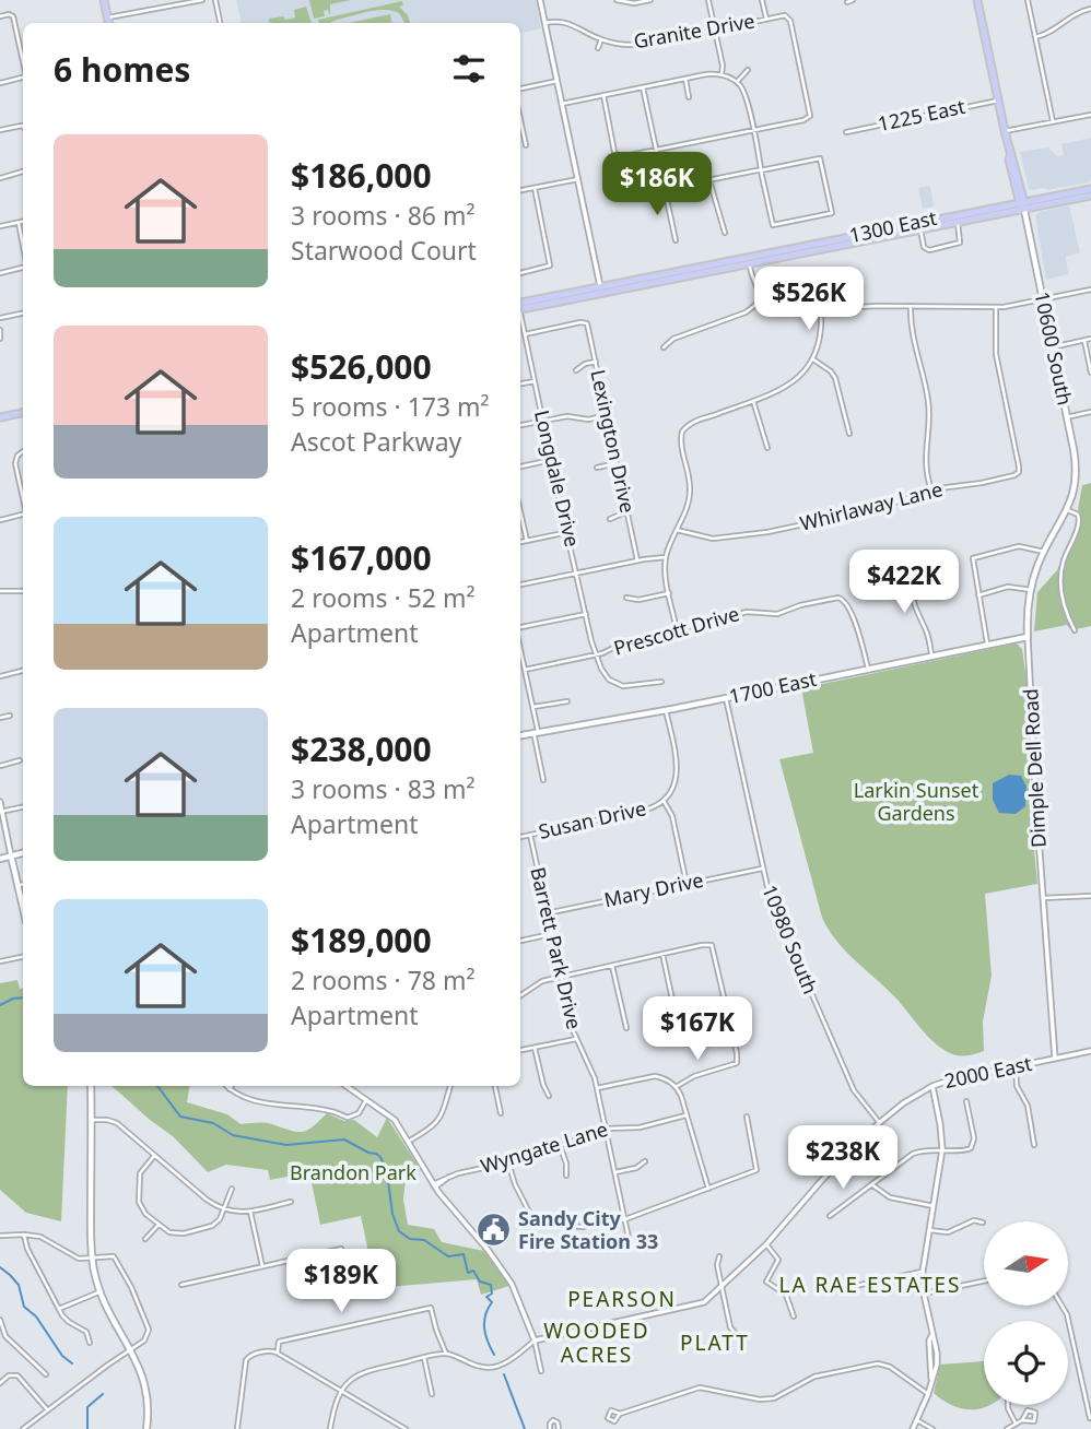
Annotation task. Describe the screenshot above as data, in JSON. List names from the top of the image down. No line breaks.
{"streets":{"main road":["1300 East","10600 South","1700 East","Dimple Dell Road"],"street":["Granite Drive","1225 East","Lexington Drive","Longdale Drive","Whirlaway Lane","Prescott Drive","Susan Drive","Mary Drive","10980 South","Barrett Park Drive","2000 East","Wyngate Lane"]},"crossings":[["1225 East","10600 South"],["1300 East","10600 South"],["10600 South","Dimple Dell Road"],["Lexington Drive","Longdale Drive"],["Longdale Drive","Prescott Drive"],["Prescott Drive","1700 East"],["1700 East","Dimple Dell Road"],["1700 East","Susan Drive"],["1700 East","10980 South"],["Dimple Dell Road","2000 East"],["Susan Drive","Barrett Park Drive"],["Mary Drive","10980 South"],["Mary Drive","Barrett Park Drive"],["10980 South","2000 East"],["Barrett Park Drive","Wyngate Lane"]],"districts":["LA RAE ESTATES","PEARSON","WOODED ACRES","PLATT"],"parks":["Larkin Sunset Gardens","Brandon Park"],"places":{"public building":["Sandy City Fire Station 33"]},"north":"right","page":{"heading":"6 homes","list":[{"name":"$186,000","note":"3 rooms · 86 m² · Starwood Court"},{"name":"$526,000","note":"5 rooms · 173 m² · Ascot Parkway"},{"name":"$167,000","note":"2 rooms · 52 m² · Apartment"},{"name":"$238,000","note":"3 rooms · 83 m² · Apartment"},{"name":"$189,000","note":"2 rooms · 78 m² · Apartment"}],"price":["$186K","$526K","$422K","$167K","$238K","$189K"]}}
